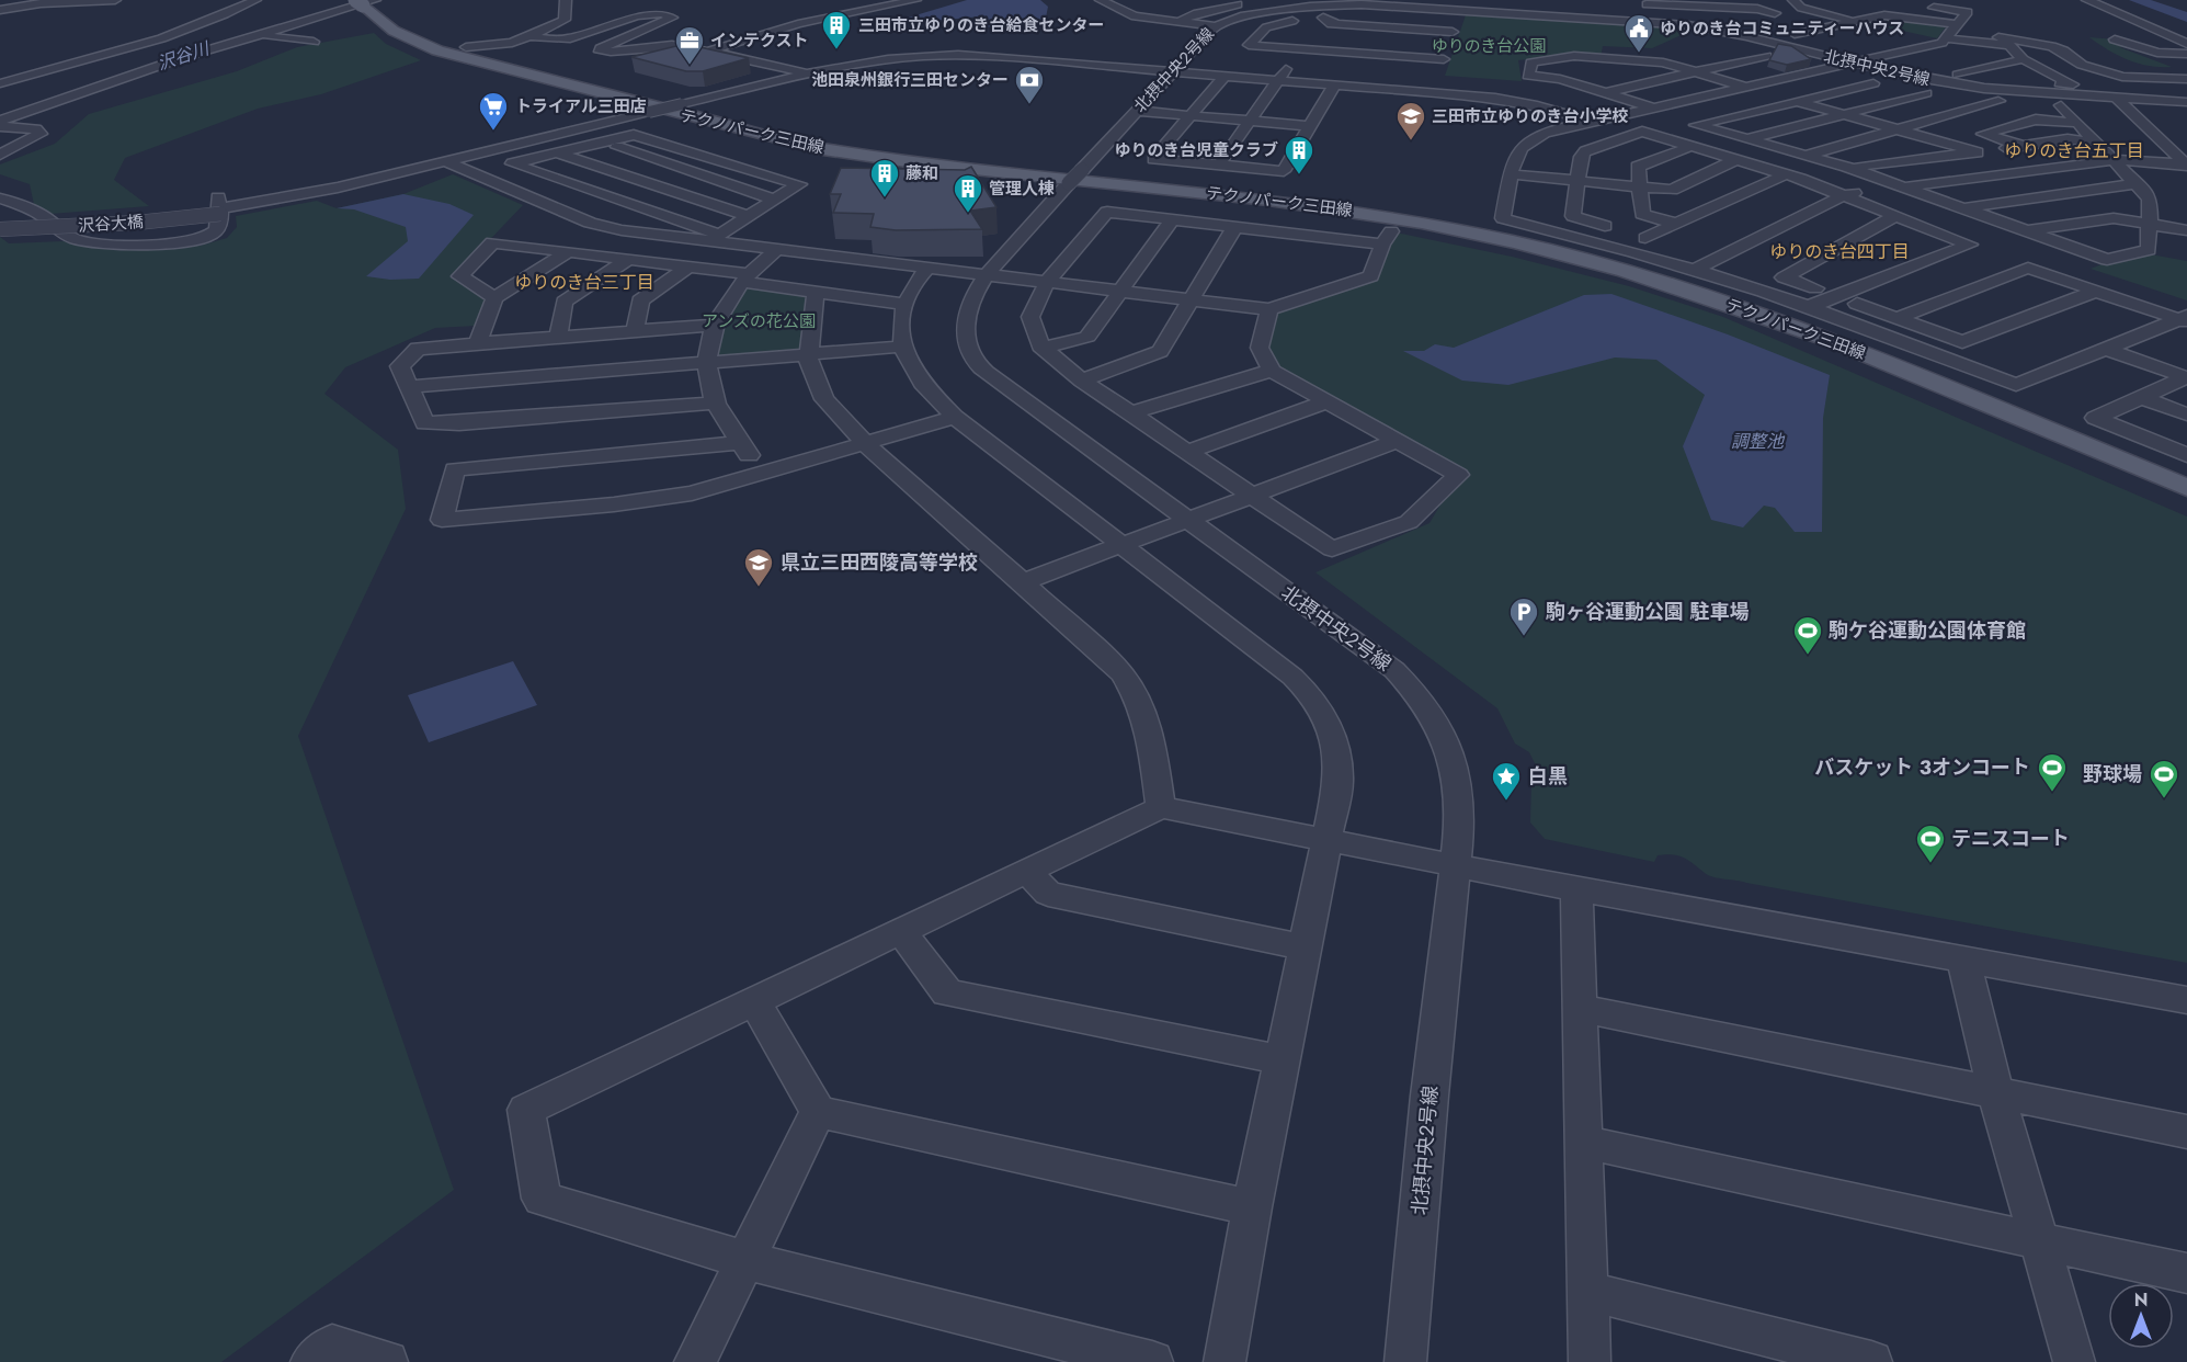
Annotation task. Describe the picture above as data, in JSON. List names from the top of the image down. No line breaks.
{"streets":{"main road":["テクノパーク三田線"],"street":["北摂中央２号線","沢谷大橋"]},"districts":["ゆりのき台五丁目","ゆりのき台四丁目","ゆりのき台三丁目"],"water":["沢谷川","調整池"],"parks":["ゆりのき台公園","アンズの花公園"],"places":{"building":["三田市立ゆりのき台給食センター","ゆりのき台児童クラブ","藤和","管理人棟"],"public building":["ゆりのき台コミュニティーハウス"],"office":["インテクスト"],"bank":["池田泉州銀行三田センター"],"supermarket":["トライアル三田店"],"school or university":["三田市立ゆりのき台小学校","県立三田西陵高等学校"],"parking":["駒ヶ谷運動公園 駐車場"],"sports":["駒ケ谷運動公園体育館","バスケット ３オンコート","野球場","テニスコート"],"place":["白黒"]},"north":"top"}
